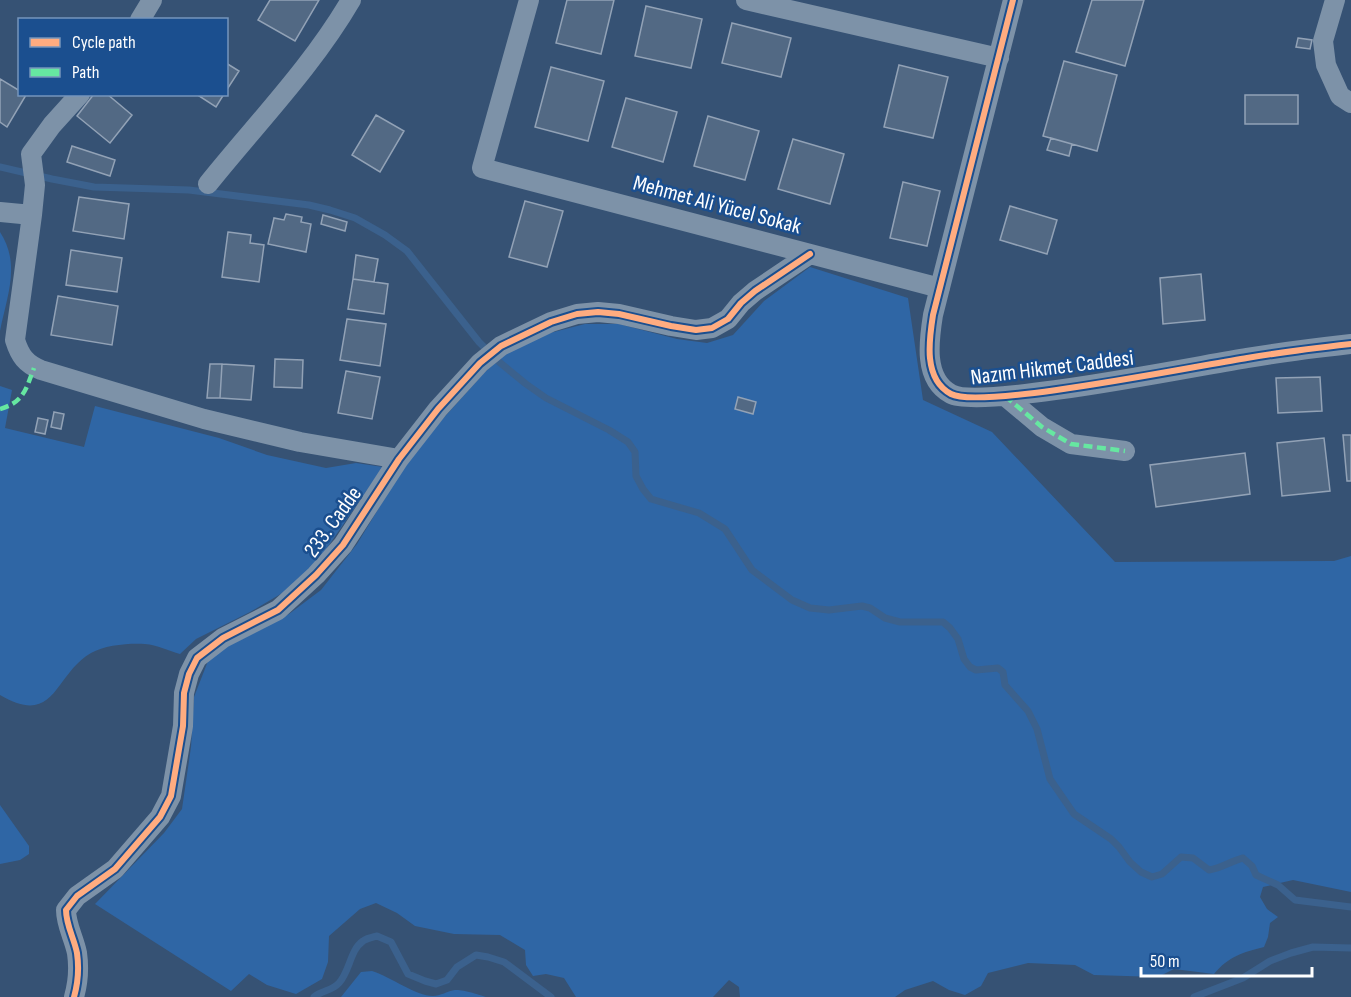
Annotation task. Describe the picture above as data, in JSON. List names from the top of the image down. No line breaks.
{"streets":{"street":["Mehmet Ali Yücel Sokak","Nazım Hikmet Caddesi","233. Cadde"]},"crossings":[["Mehmet Ali Yücel Sokak","Nazım Hikmet Caddesi"],["Mehmet Ali Yücel Sokak","233. Cadde"]],"legend":["Cycle path","Path"],"scale_bar":"50 m"}
